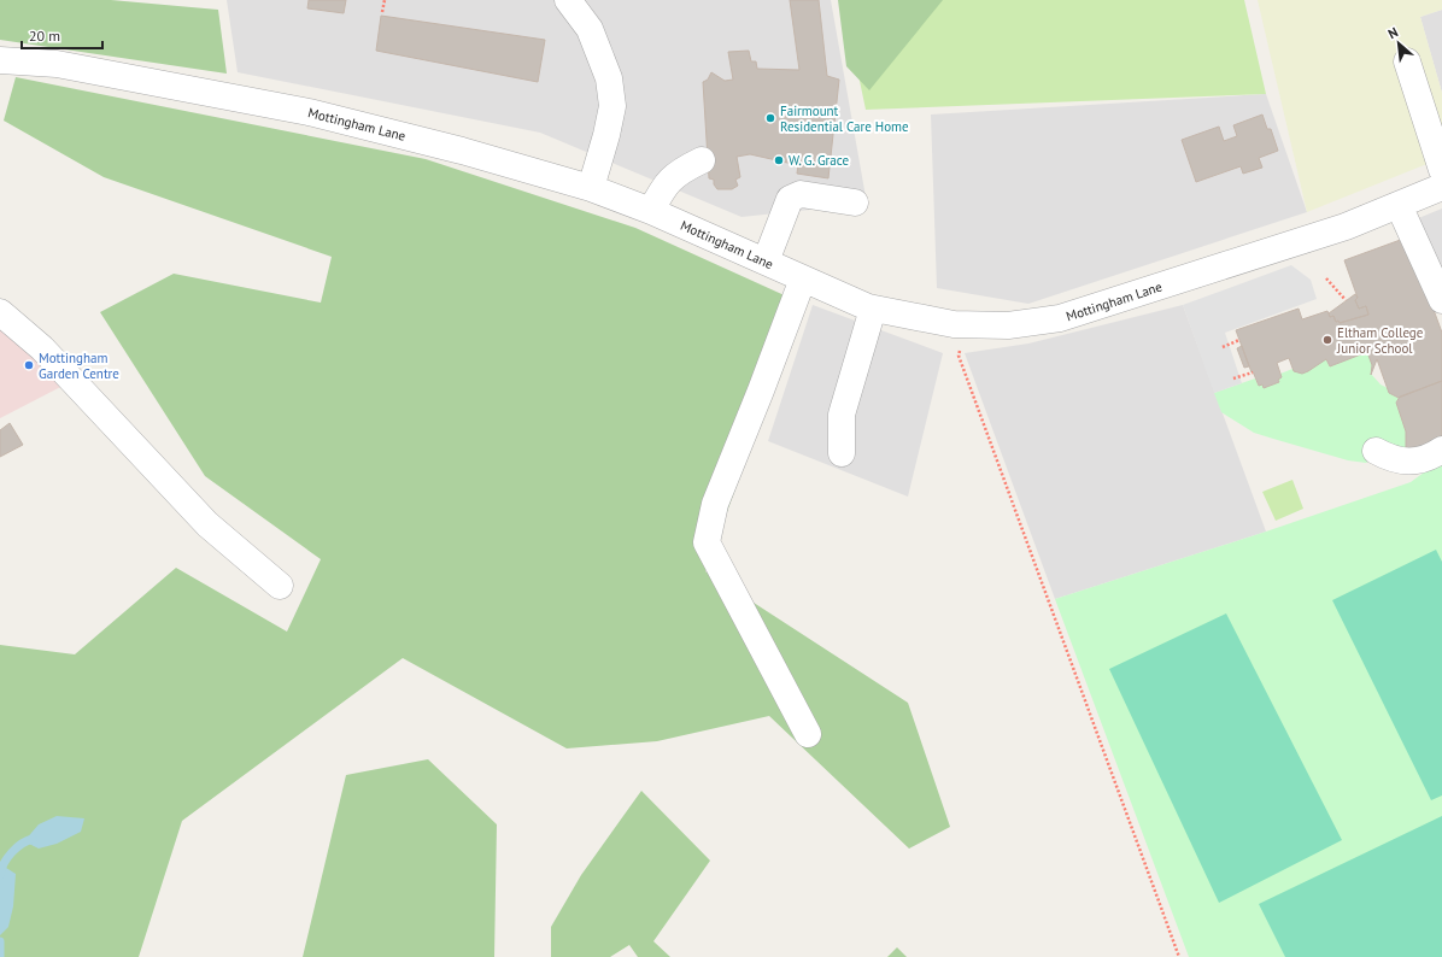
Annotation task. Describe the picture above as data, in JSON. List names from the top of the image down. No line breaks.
{"streets":{"street":["Mottingham Lane"]},"places":["Fairmount Residential Care Home","W. G. Grace","Eltham College Junior School","Mottingham Garden Centre"],"scale_bar":"20 m","north":"top left"}
